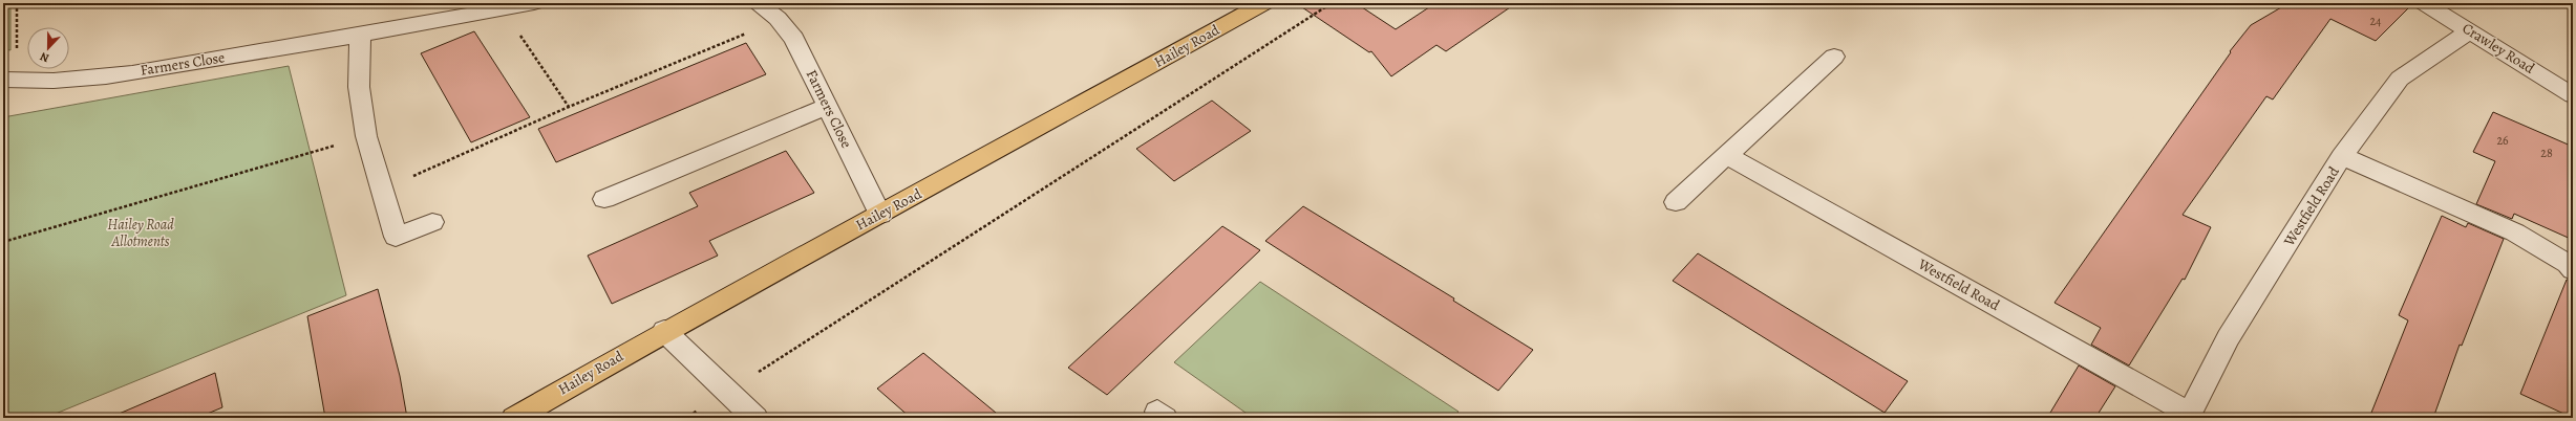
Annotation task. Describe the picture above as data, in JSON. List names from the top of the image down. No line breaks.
{"streets":{"main road":["Hailey Road"],"street":["Crawley Road","Farmers Close","Westfield Road"]},"crossings":[["Hailey Road","Farmers Close"],["Crawley Road","Westfield Road"]],"parks":["Hailey Road Allotments"],"house_numbers":["24","26","28"],"north":"bottom"}
